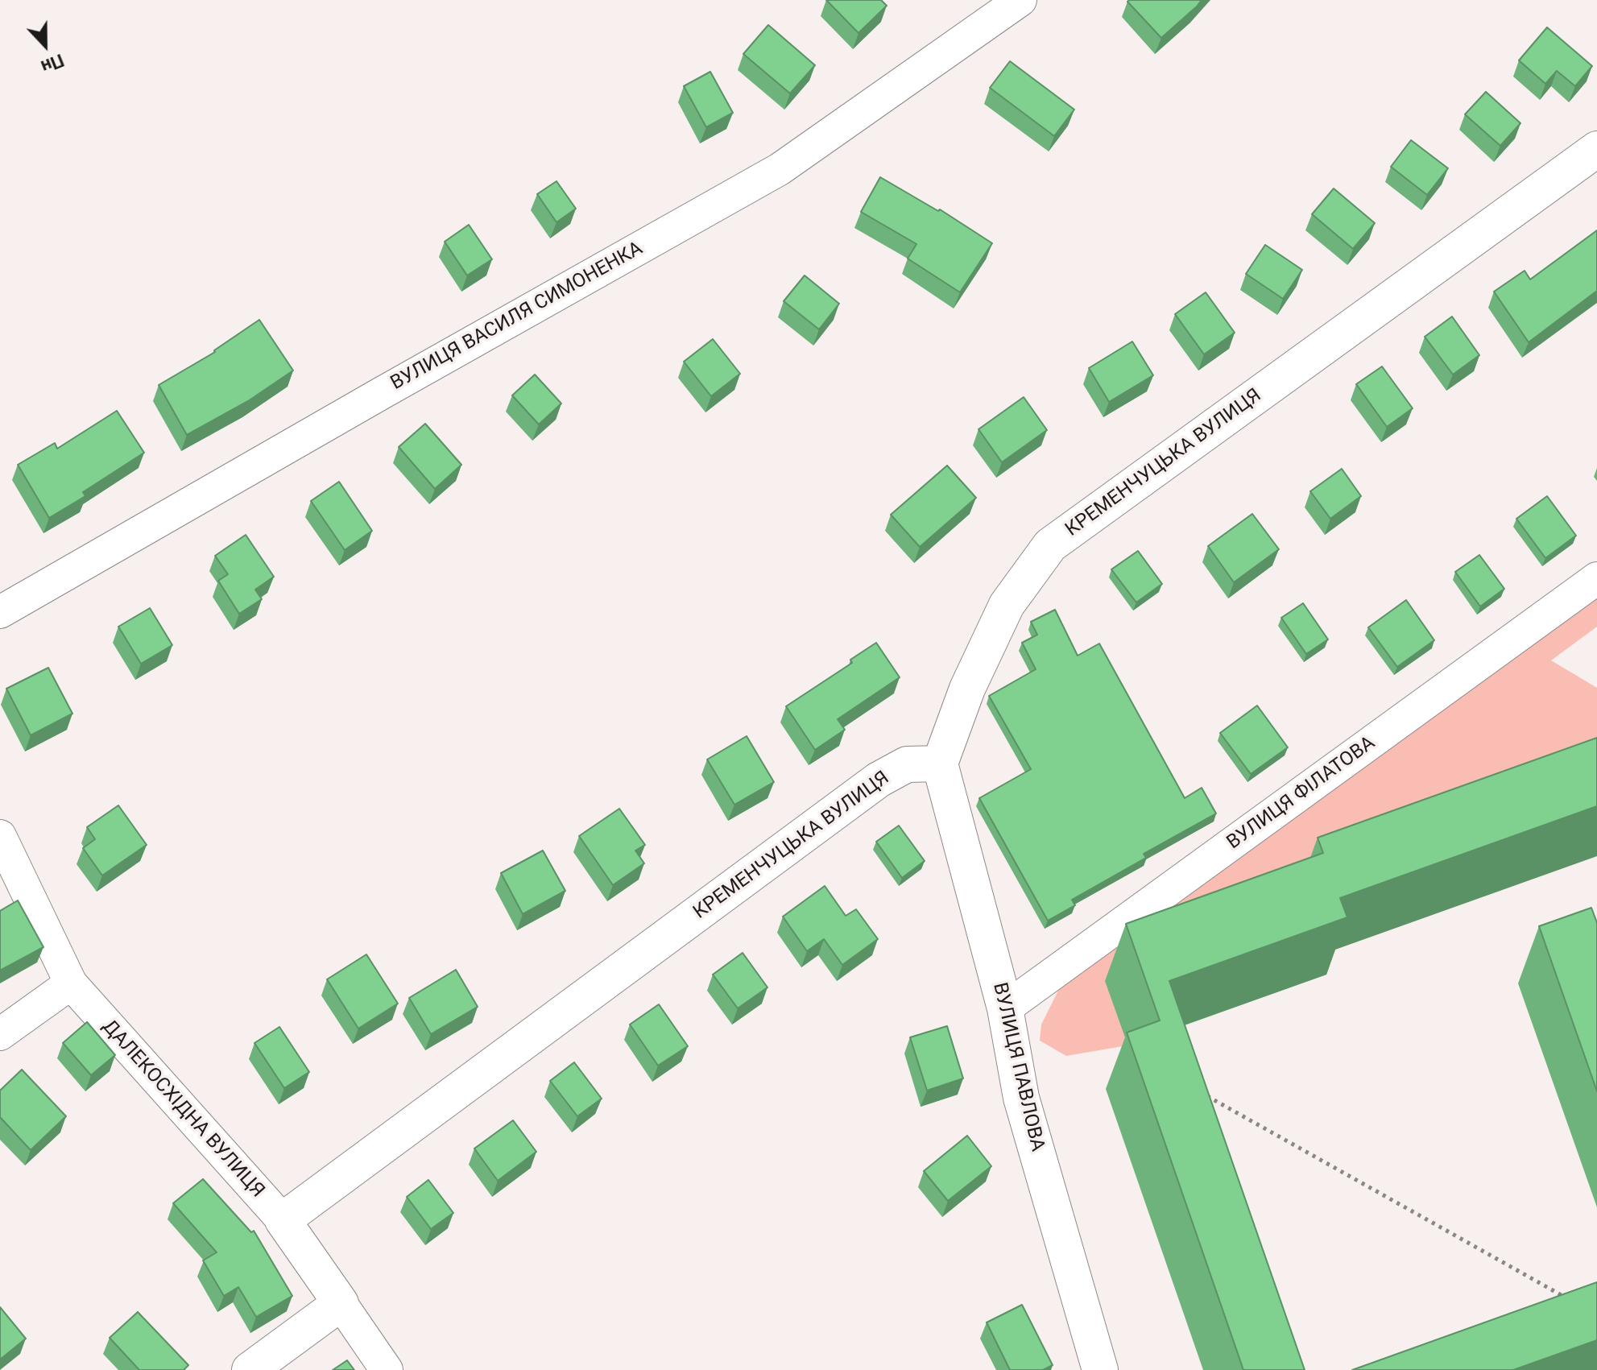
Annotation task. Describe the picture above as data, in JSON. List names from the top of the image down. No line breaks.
{"streets":{"street":["ВУЛИЦЯ ВАСИЛЯ СИМОНЕНКА","КРЕМЕНЧУЦЬКА ВУЛИЦЯ","ВУЛИЦЯ ФІЛАТОВА","ВУЛИЦЯ ПАВЛОВА","ДАЛЕКОСХІДНА ВУЛИЦЯ"]},"crossings":[["КРЕМЕНЧУЦЬКА ВУЛИЦЯ","ВУЛИЦЯ ПАВЛОВА"],["КРЕМЕНЧУЦЬКА ВУЛИЦЯ","ДАЛЕКОСХІДНА ВУЛИЦЯ"],["ВУЛИЦЯ ФІЛАТОВА","ВУЛИЦЯ ПАВЛОВА"]],"north":"bottom"}
